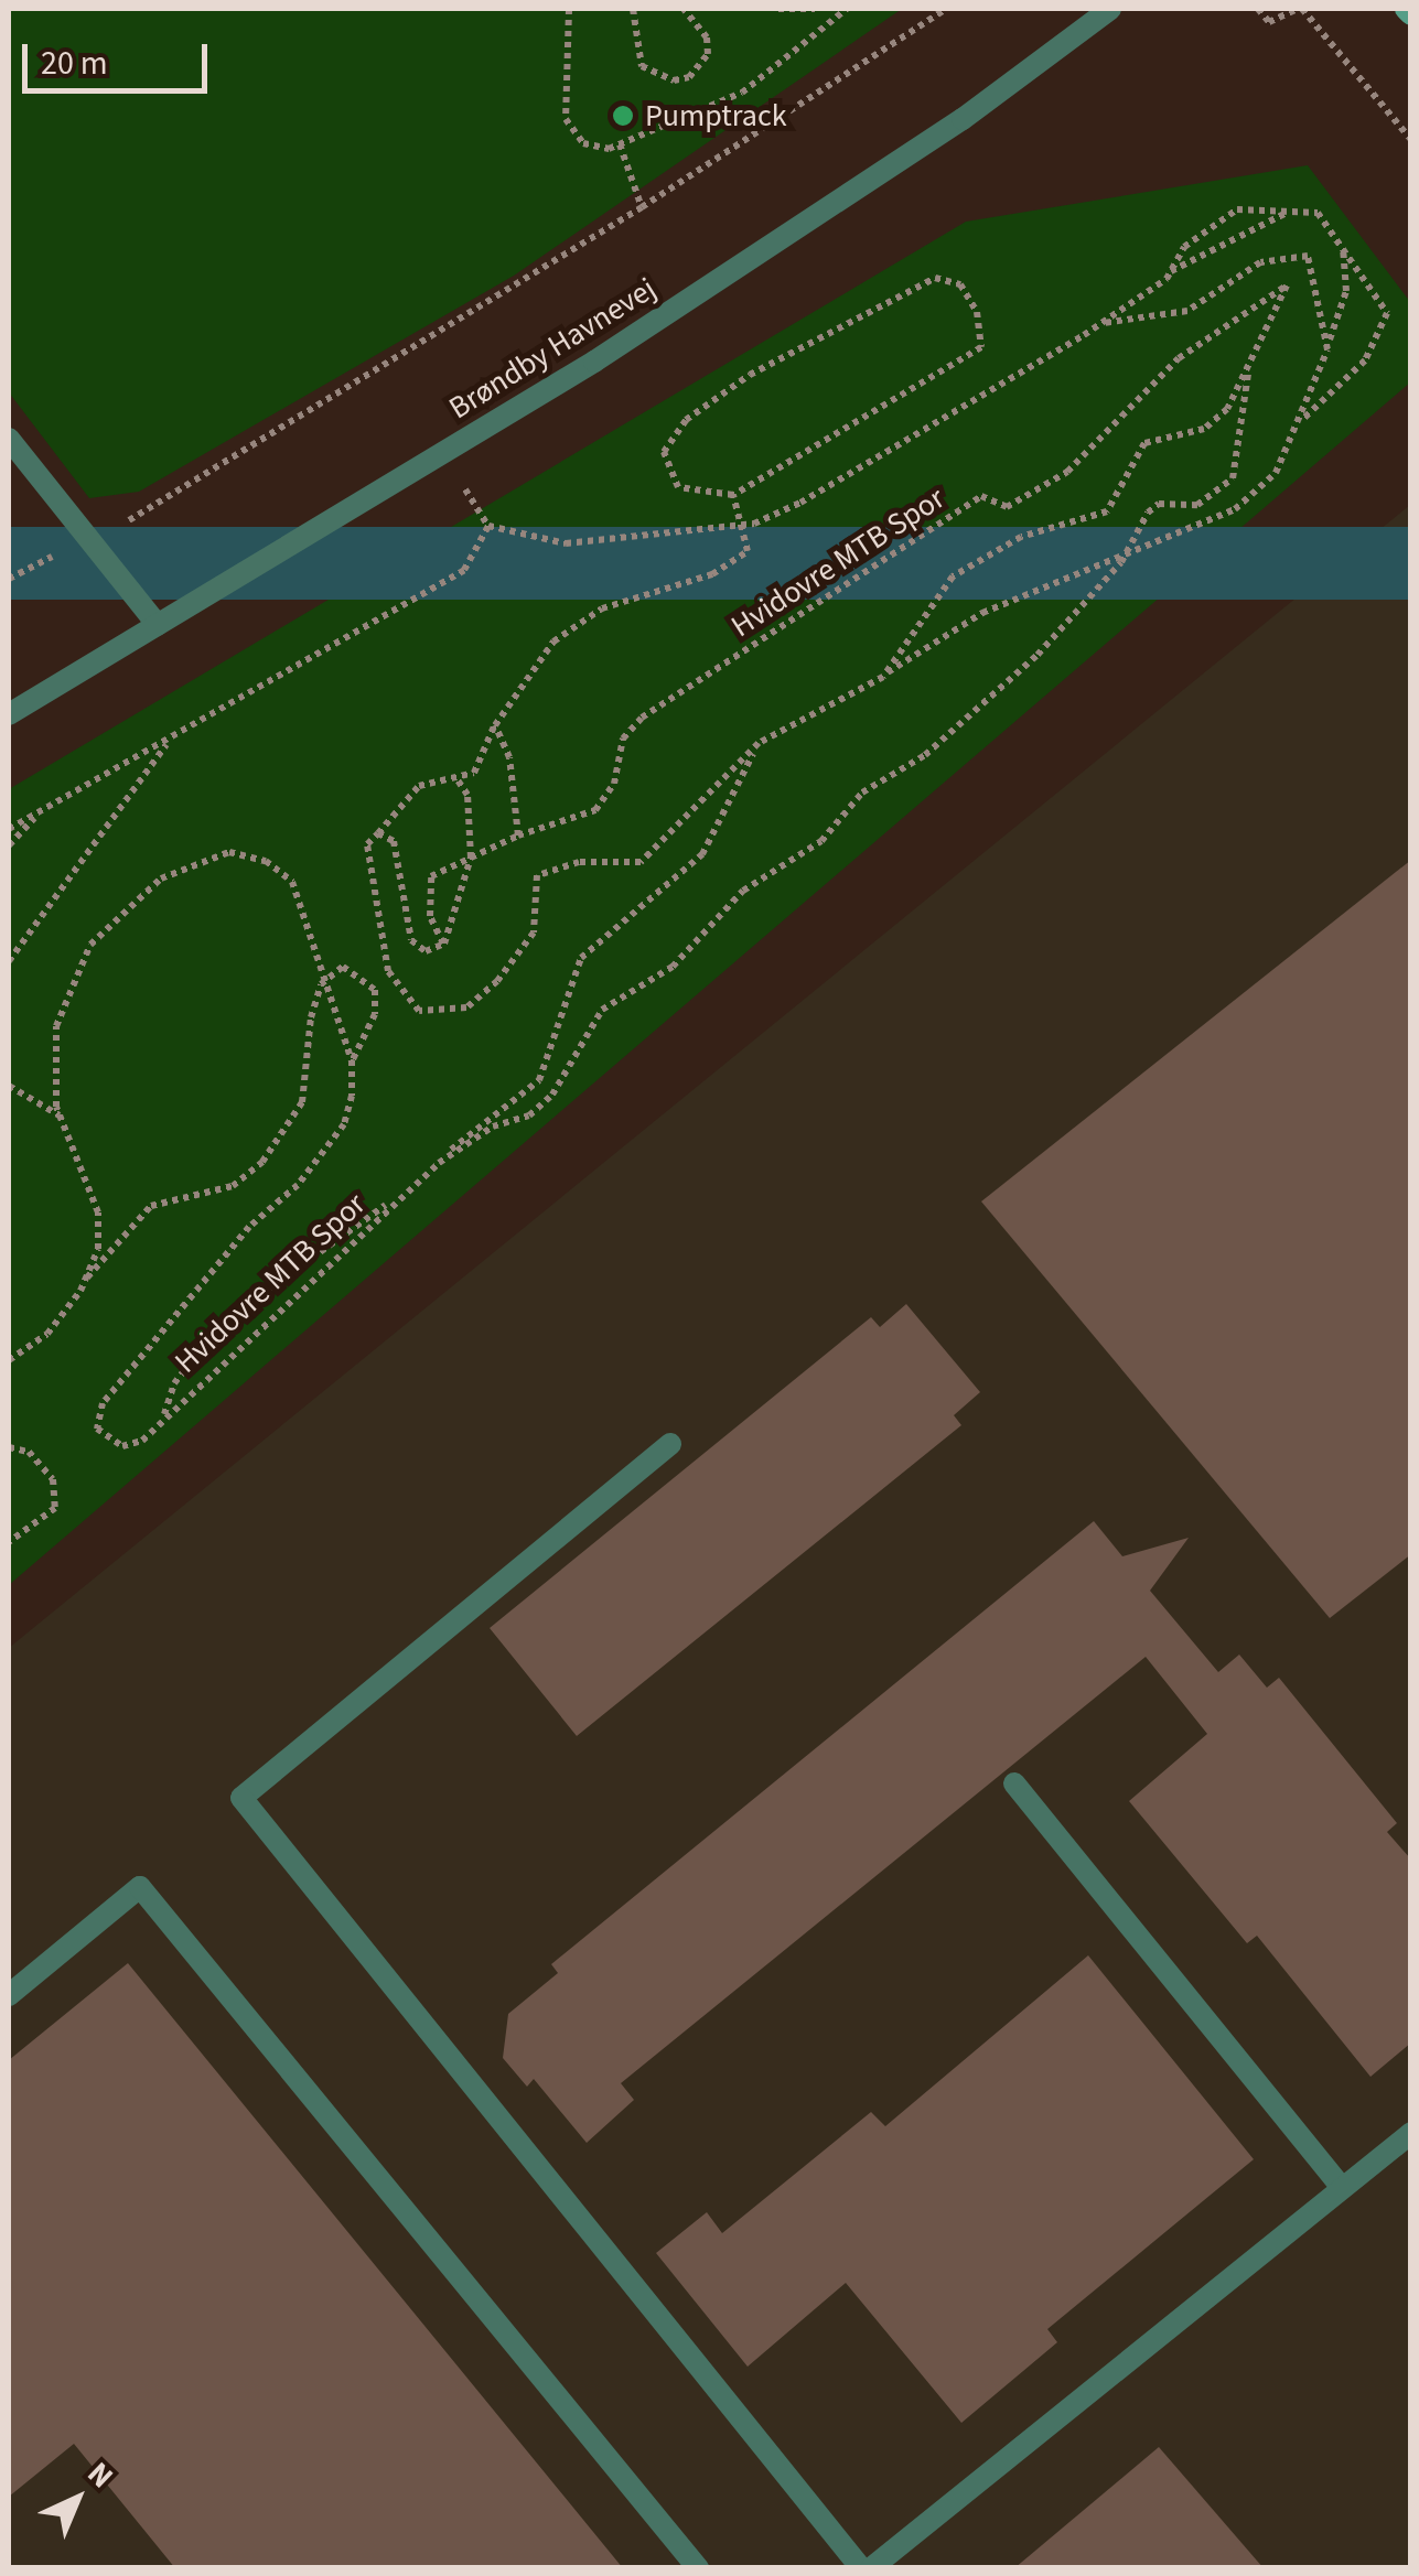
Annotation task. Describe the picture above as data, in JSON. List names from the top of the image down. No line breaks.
{"streets":{"street":["Brøndby Havnevej"],"path":["Hvidovre MTB Spor"]},"places":["Pumptrack"],"scale_bar":"20 m","north":"top right"}
